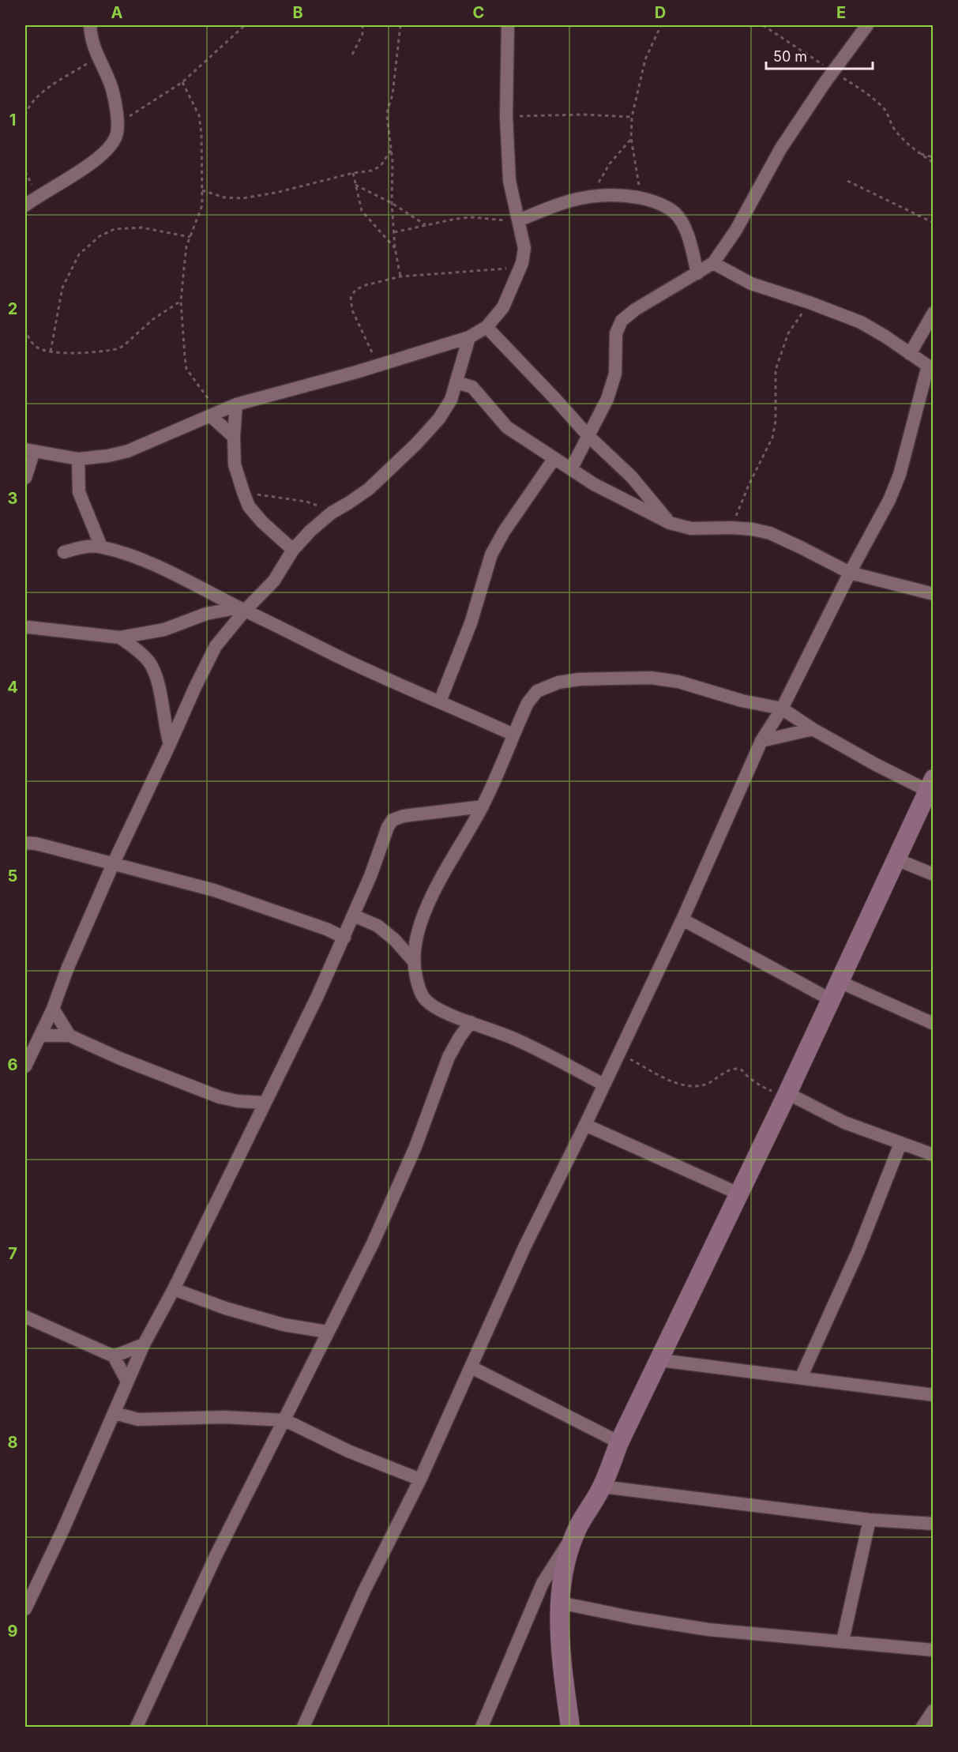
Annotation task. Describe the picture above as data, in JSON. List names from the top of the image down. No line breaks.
{"scale_bar":"50 m","grid":{"columns":["A","B","C","D","E"],"rows":["1","2","3","4","5","6","7","8","9"]}}
